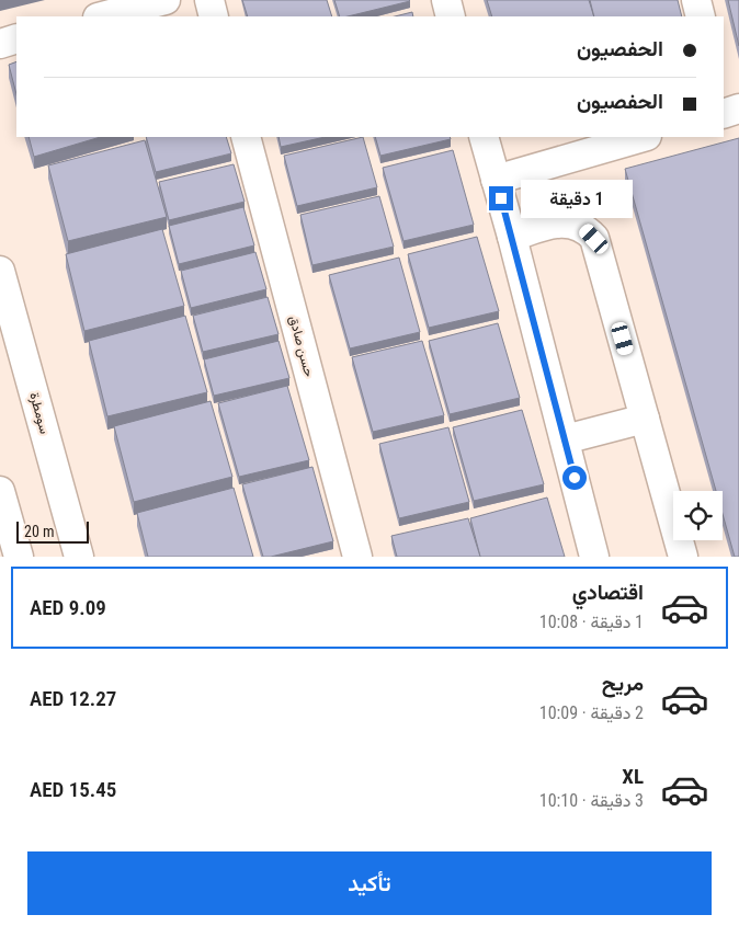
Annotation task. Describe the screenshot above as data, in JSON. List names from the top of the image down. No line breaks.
{"streets":{"street":["حسن صادق","سومطرة"]},"scale_bar":"20 m","page":{"banner":["الحفصيون","الحفصيون"],"bubble":"1 دقيقة","scale":"20 m","list":[{"name":"اقتصادي","note":"1 دقيقة · 10:08","value":"AED 9.09"},{"name":"مريح","note":"2 دقيقة · 10:09","value":"AED 12.27"},{"name":"XL","note":"3 دقيقة · 10:10","value":"AED 15.45"}],"buttons":"تأكيد"}}
